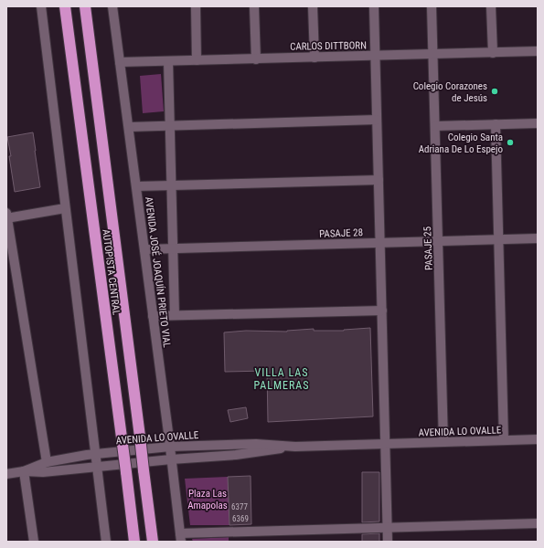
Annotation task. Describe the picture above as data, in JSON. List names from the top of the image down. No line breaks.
{"streets":{"highway":["AUTOPISTA CENTRAL"],"street":["CARLOS DITTBORN","PASAJE 28","PASAJE 25","AVENIDA JOSÉ JOAQUÍN PRIETO VIAL","AVENIDA LO OVALLE"]},"crossings":[["CARLOS DITTBORN","PASAJE 25"],["CARLOS DITTBORN","AVENIDA JOSÉ JOAQUÍN PRIETO VIAL"],["PASAJE 28","PASAJE 25"],["PASAJE 28","AVENIDA JOSÉ JOAQUÍN PRIETO VIAL"],["PASAJE 25","AVENIDA LO OVALLE"],["AVENIDA JOSÉ JOAQUÍN PRIETO VIAL","AVENIDA LO OVALLE"]],"districts":["VILLA LAS PALMERAS"],"parks":["Plaza Las Amapolas"],"places":["Colegio Corazones de Jesús","Colegio Santa Adriana De Lo Espejo"],"house_numbers":["6377","6369"]}
